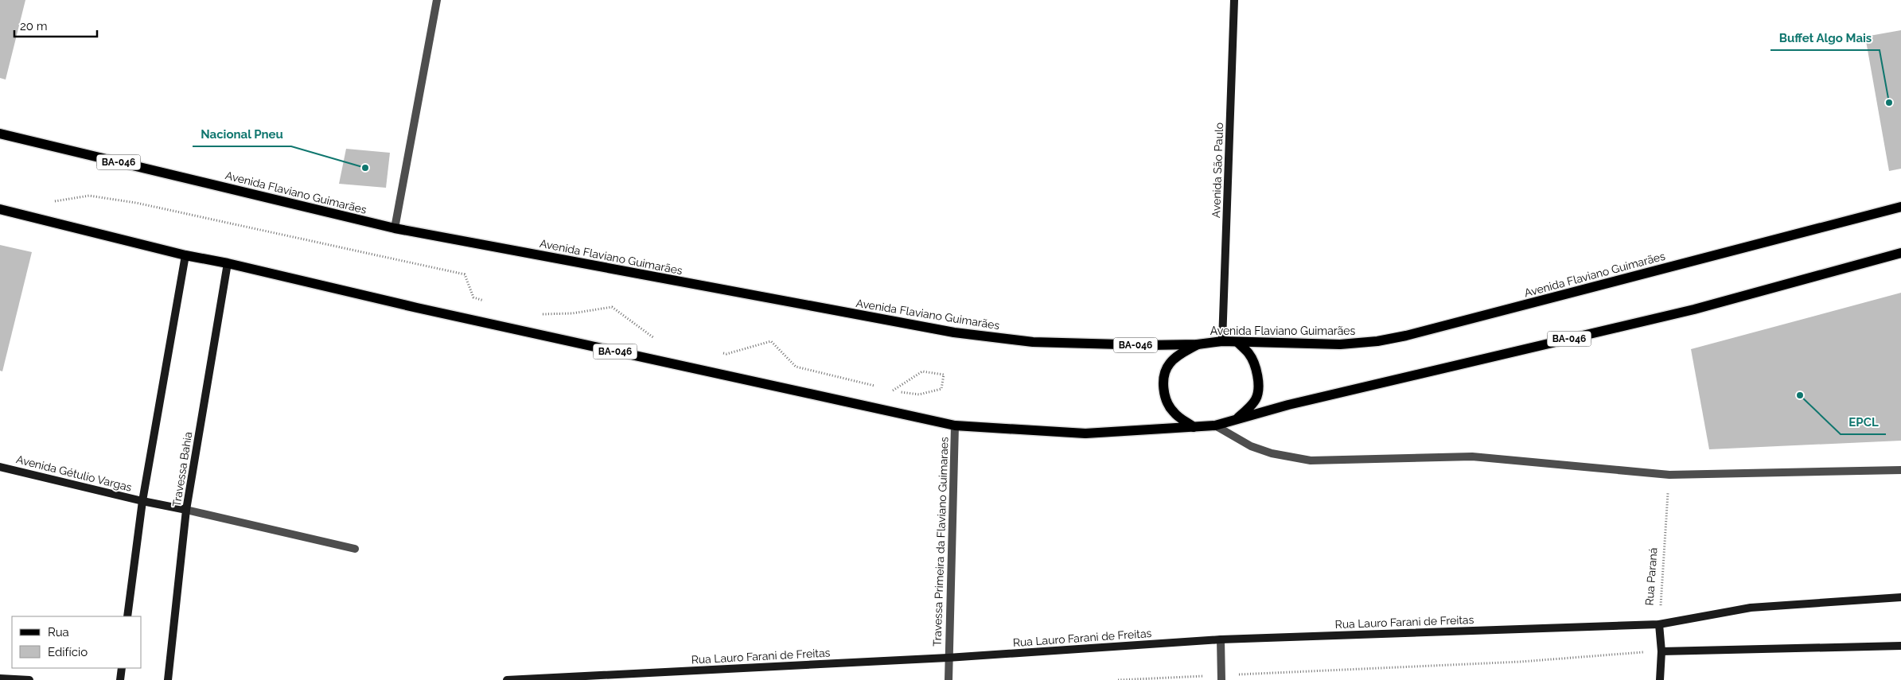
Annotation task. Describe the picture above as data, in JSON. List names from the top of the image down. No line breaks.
{"streets":{"main road":["BA-046","Avenida Flaviano Guimarães"],"street":["Avenida São Paulo","Travessa Bahia","Avenida Gétulio Vargas","Travessa Primeira da Flaviano Guimaraes","Rua Lauro Farani de Freitas"],"path":["Rua Paraná"]},"crossings":[["BA-046","Avenida São Paulo"],["BA-046","Avenida Flaviano Guimarães"],["BA-046","Travessa Bahia"],["BA-046","Travessa Primeira da Flaviano Guimaraes"],["Avenida São Paulo","Avenida Flaviano Guimarães"],["Travessa Bahia","Avenida Gétulio Vargas"],["Travessa Primeira da Flaviano Guimaraes","Rua Lauro Farani de Freitas"],["Rua Paraná","Rua Lauro Farani de Freitas"]],"places":["Buffet Algo Mais","Nacional Pneu","EPCL"],"legend":["Rua","Edifício"],"scale_bar":"20 m"}
